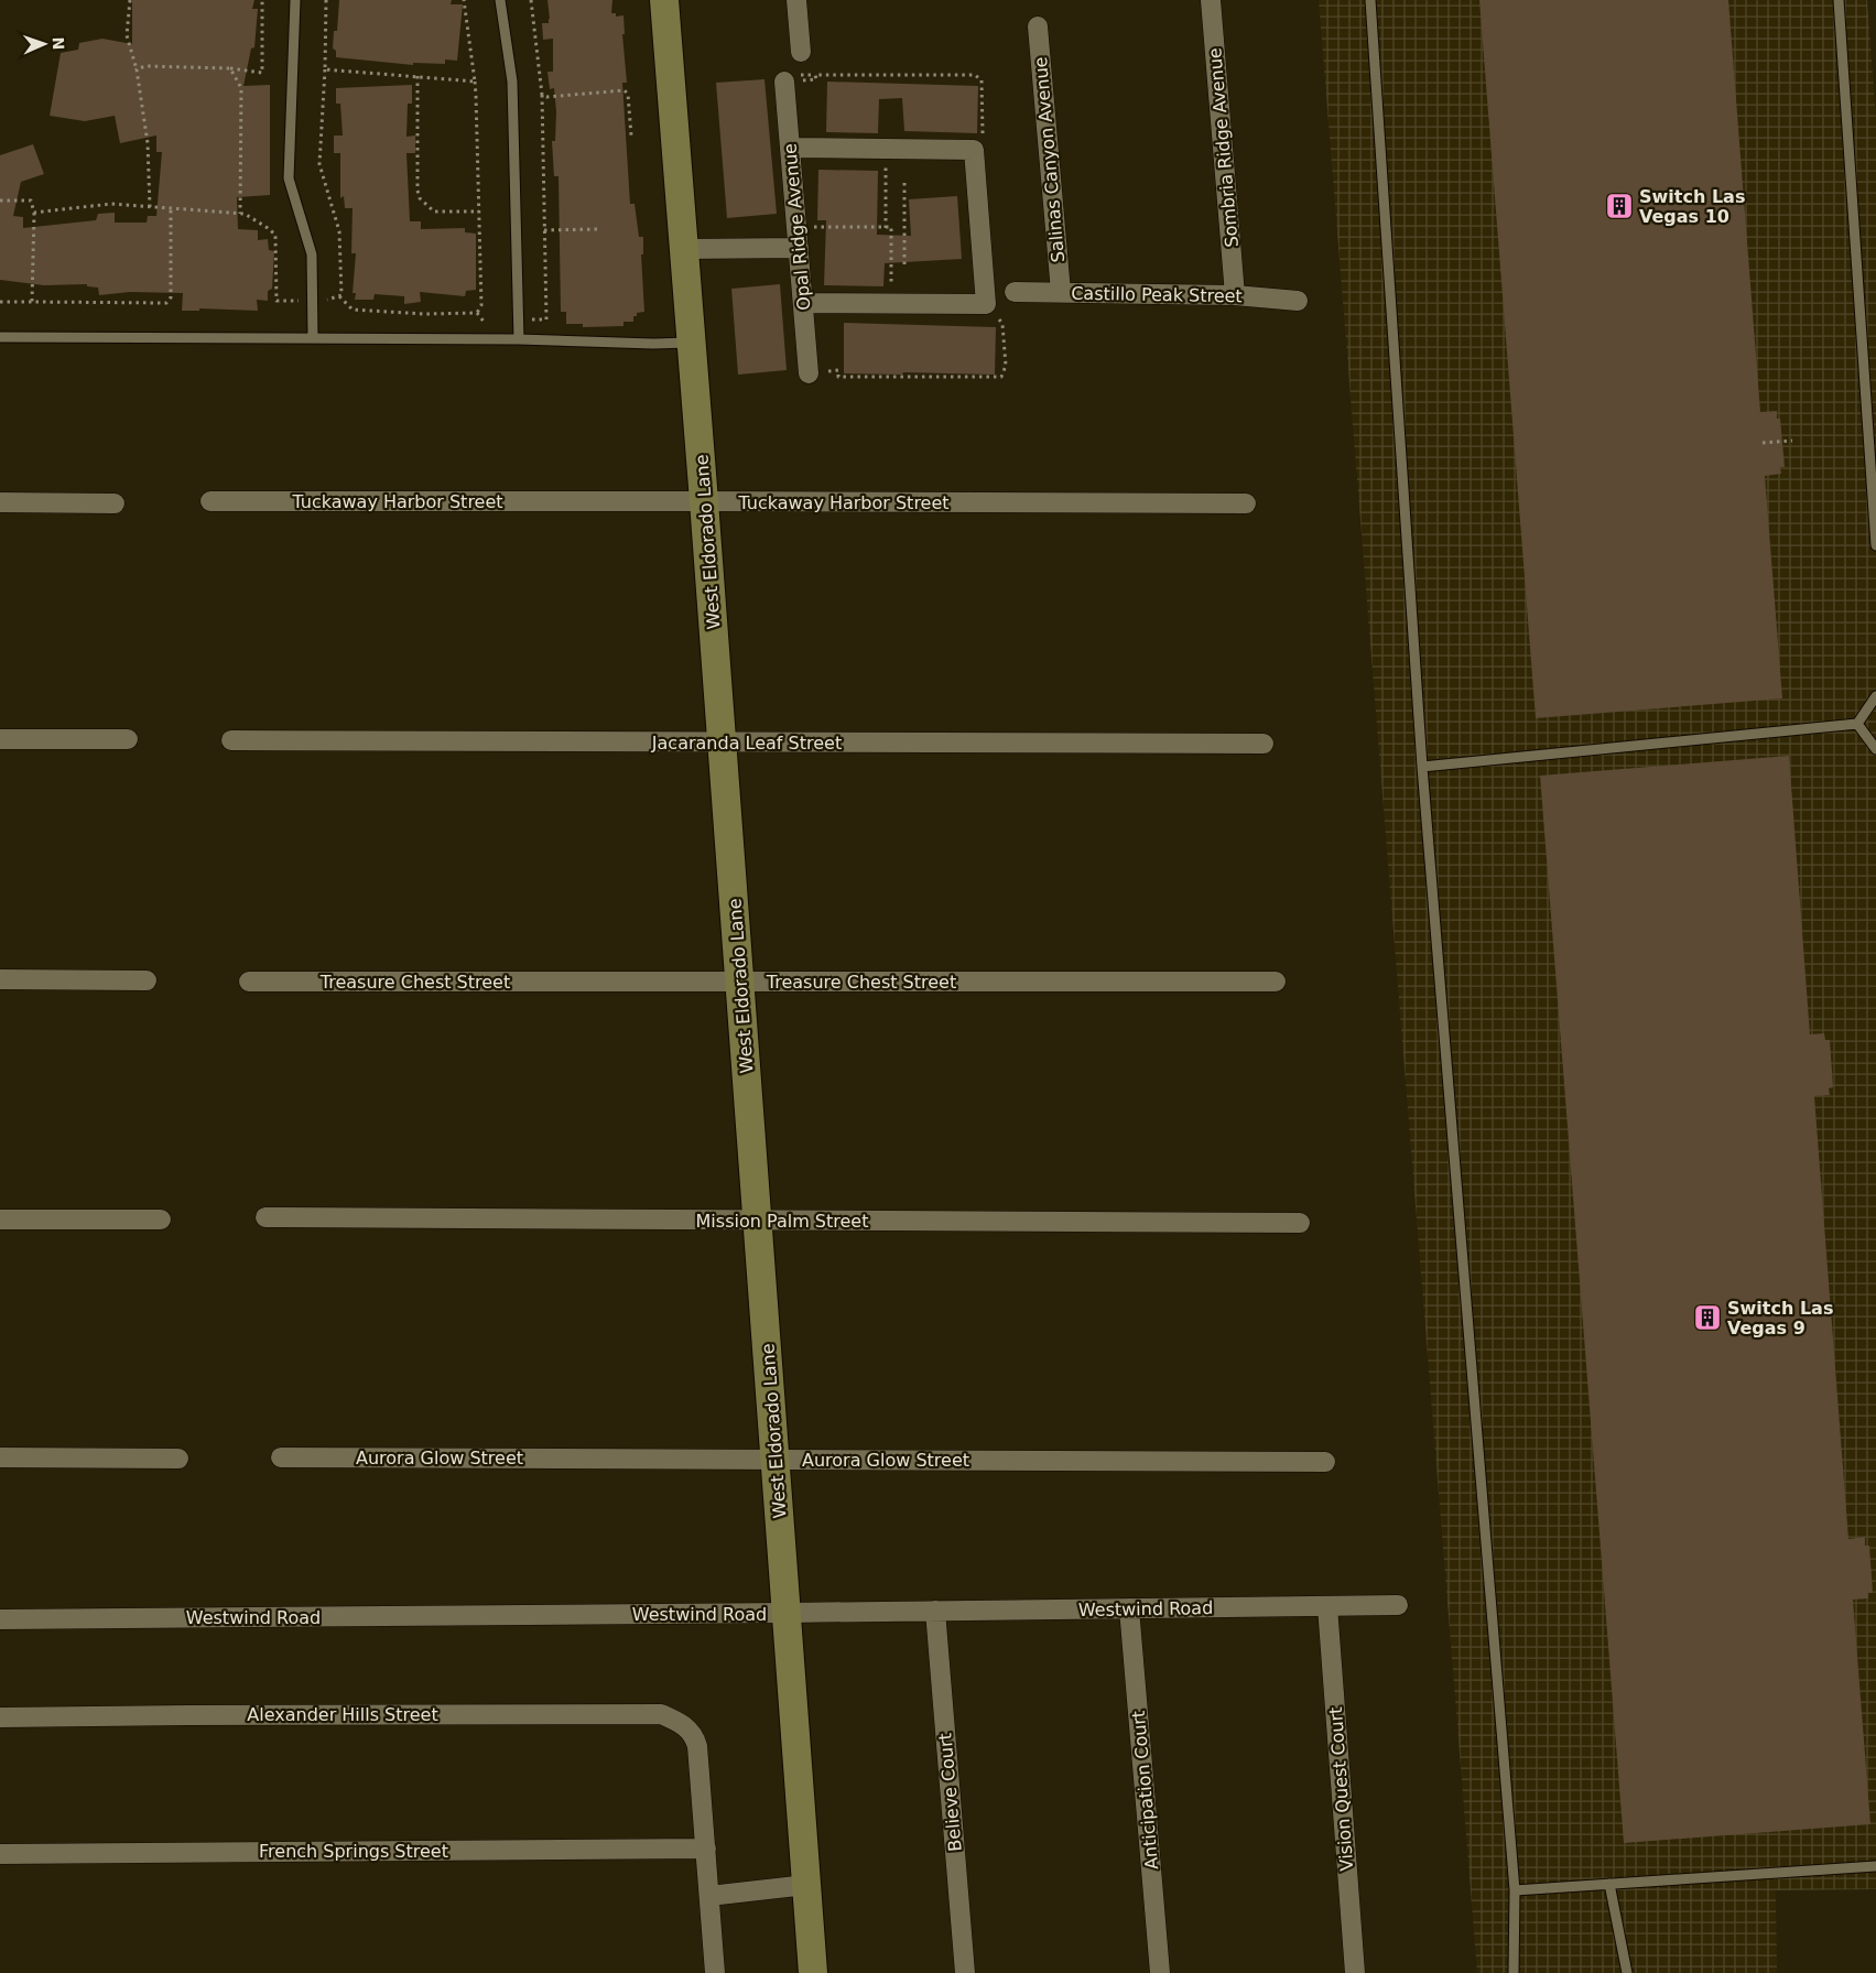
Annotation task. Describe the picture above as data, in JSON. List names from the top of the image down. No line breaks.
{"streets":{"street":["Sombria Ridge Avenue","Salinas Canyon Avenue","Opal Ridge Avenue","Castillo Peak Street","Tuckaway Harbor Street","West Eldorado Lane","Jacaranda Leaf Street","Treasure Chest Street","Mission Palm Street","Aurora Glow Street","Westwind Road","Alexander Hills Street","Vision Quest Court","Anticipation Court","Believe Court","French Springs Street"]},"crossings":[["Sombria Ridge Avenue","Castillo Peak Street"],["Salinas Canyon Avenue","Castillo Peak Street"],["Tuckaway Harbor Street","West Eldorado Lane"],["West Eldorado Lane","Jacaranda Leaf Street"],["West Eldorado Lane","Treasure Chest Street"],["West Eldorado Lane","Mission Palm Street"],["West Eldorado Lane","Aurora Glow Street"],["West Eldorado Lane","Westwind Road"],["Westwind Road","Vision Quest Court"],["Westwind Road","Anticipation Court"],["Westwind Road","Believe Court"],["Alexander Hills Street","French Springs Street"]],"places":{"building":["Switch Las Vegas 10","Switch Las Vegas 9"]},"north":"right"}
